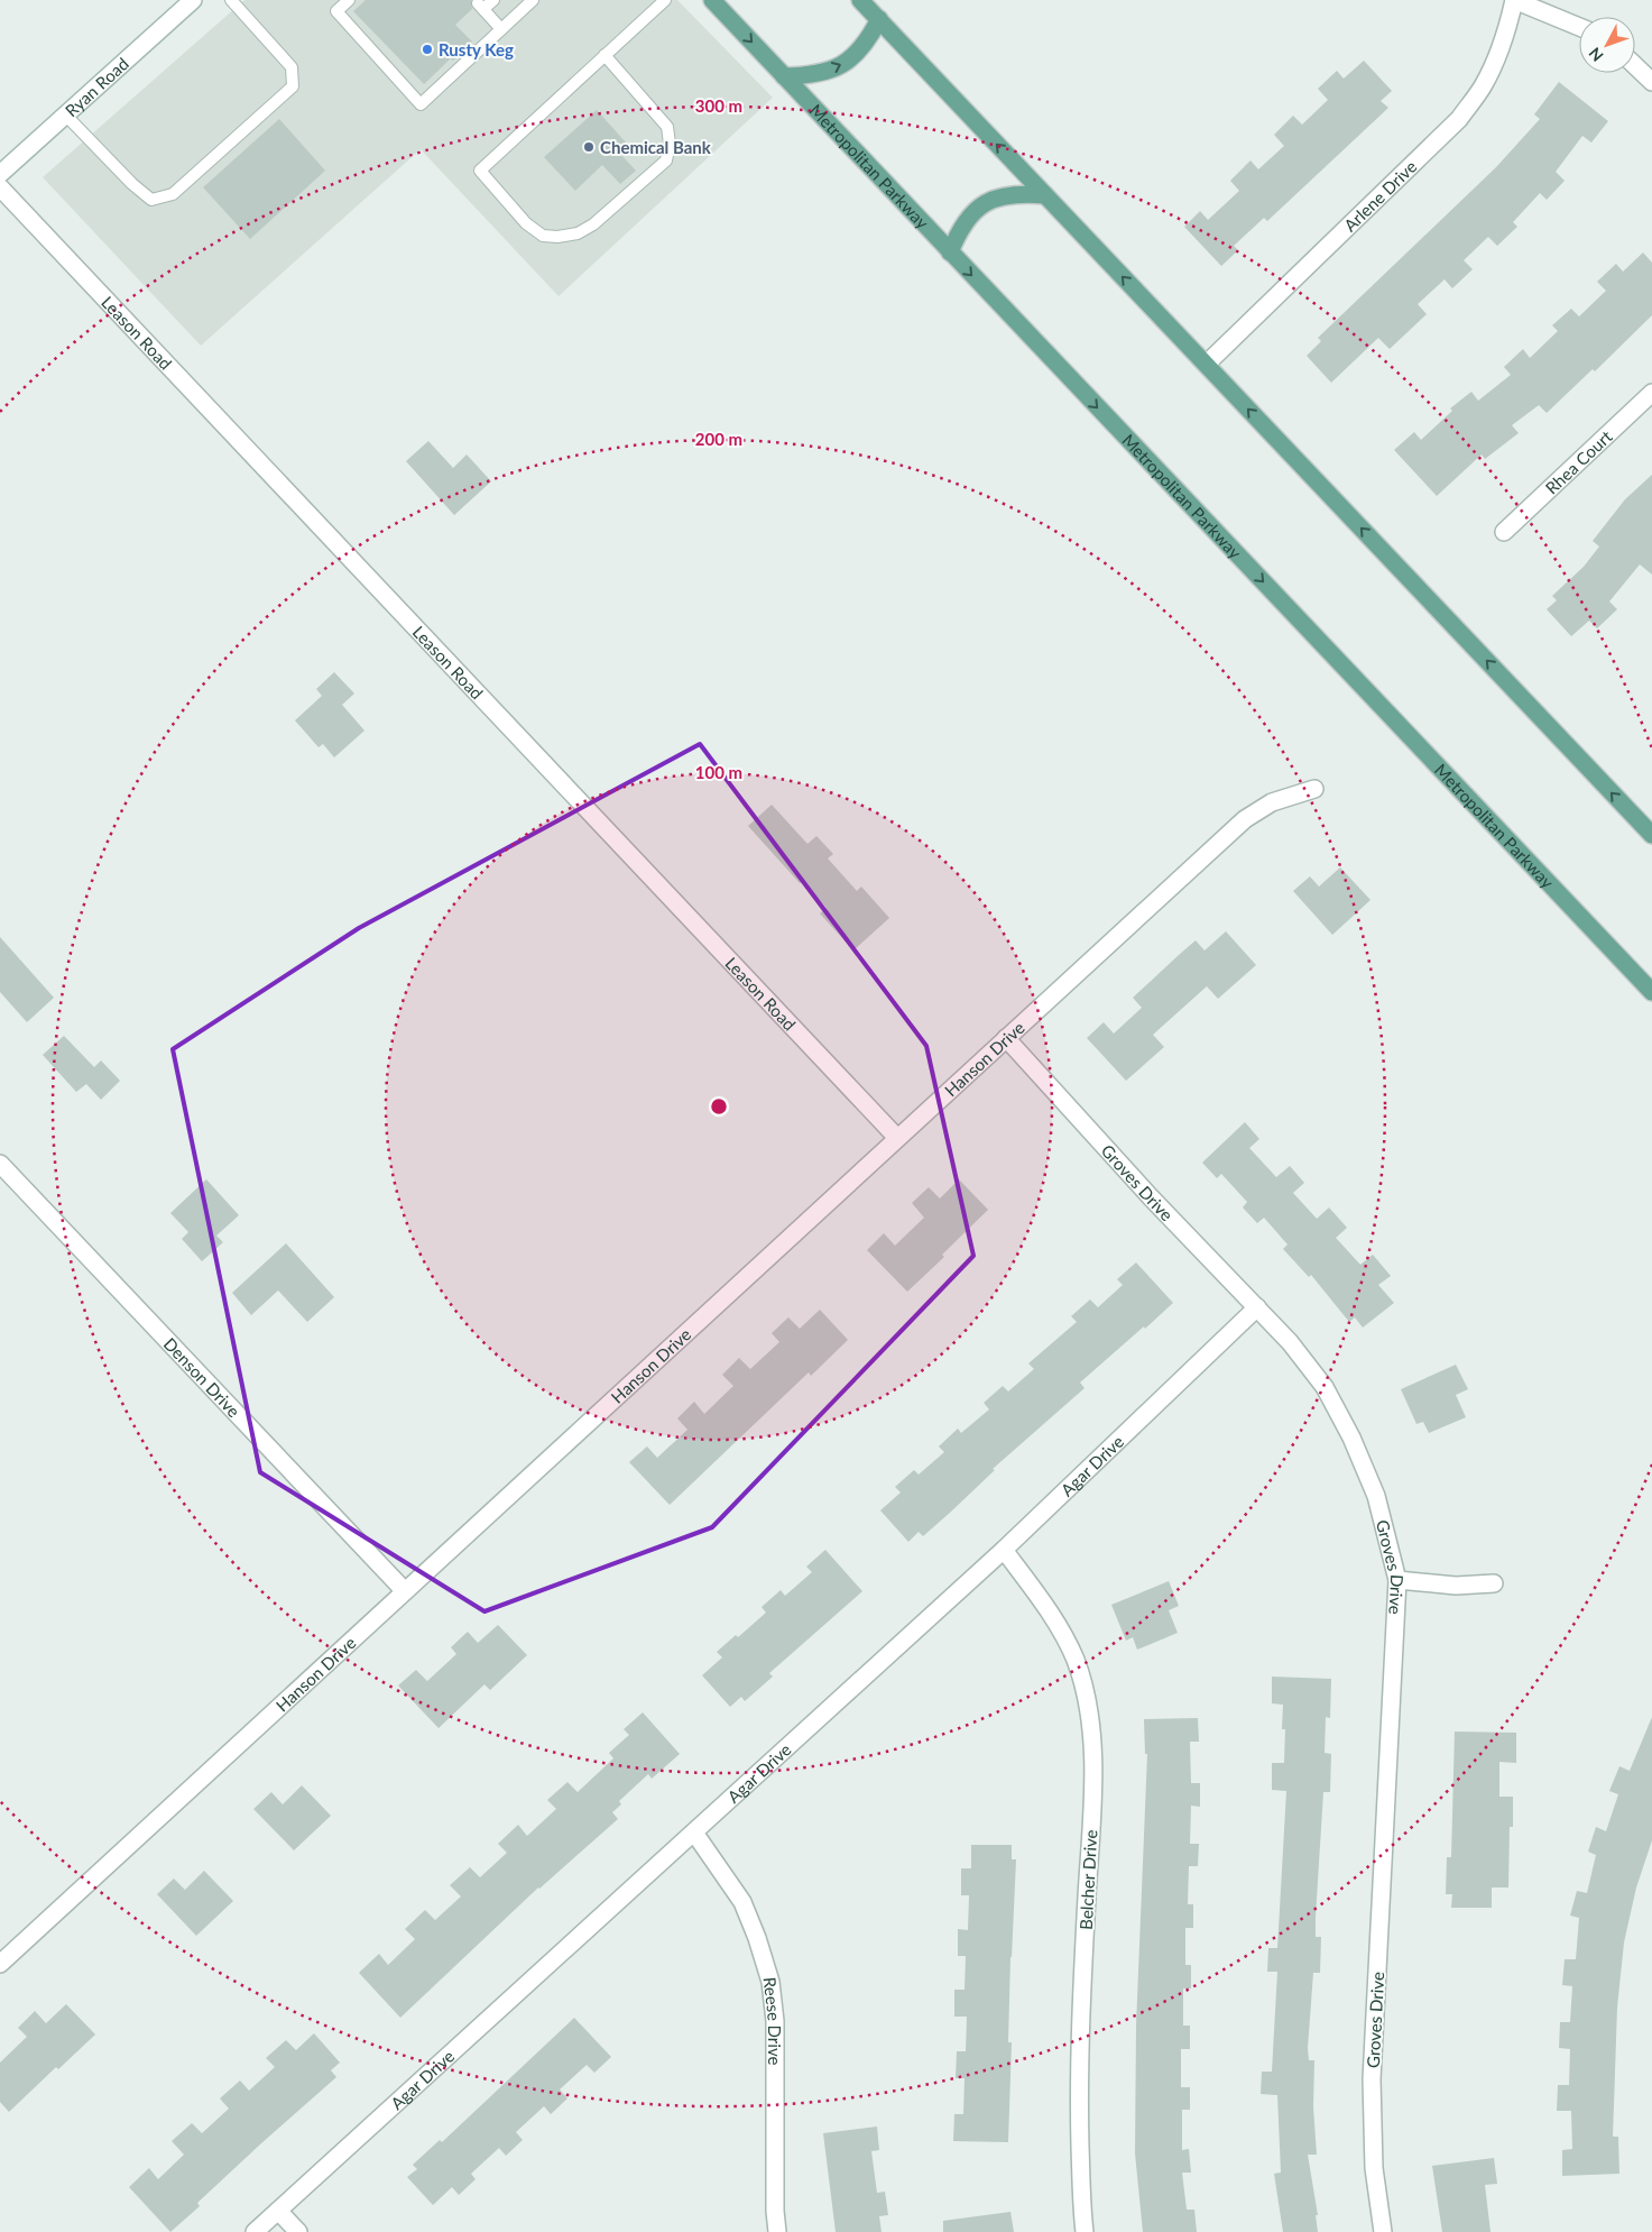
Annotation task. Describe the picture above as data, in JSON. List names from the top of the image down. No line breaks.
{"streets":{"main road":["Metropolitan Parkway"],"street":["Ryan Road","Arlene Drive","Leason Road","Rhea Court","Hanson Drive","Groves Drive","Denson Drive","Agar Drive","Belcher Drive","Reese Drive"]},"crossings":[["Leason Road","Hanson Drive"],["Hanson Drive","Groves Drive"],["Hanson Drive","Denson Drive"],["Groves Drive","Agar Drive"],["Agar Drive","Belcher Drive"],["Agar Drive","Reese Drive"]],"places":["Rusty Keg","Chemical Bank"],"north":"bottom left","rings":["300 m","200 m","100 m"]}
